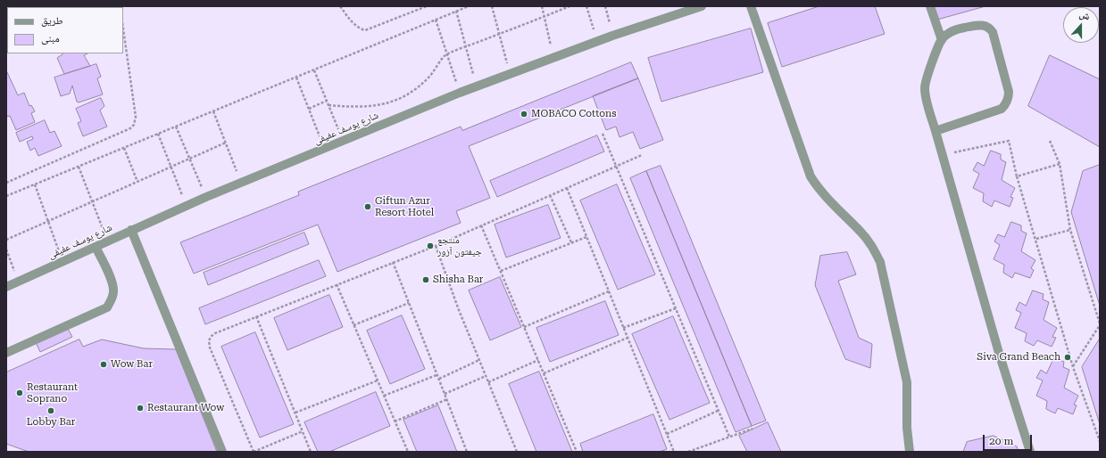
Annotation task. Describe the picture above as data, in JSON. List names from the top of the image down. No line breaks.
{"streets":{"street":["شارع يوسف عفيفى"]},"places":["MOBACO Cottons","Giftun Azur Resort Hotel","منتجع جيفتون آزور","Shisha Bar","Siva Grand Beach","Wow Bar","Restaurant Soprano","Restaurant Wow","Lobby Bar"],"legend":["طريق","مبنى"],"scale_bar":"20 m","north":"top"}
